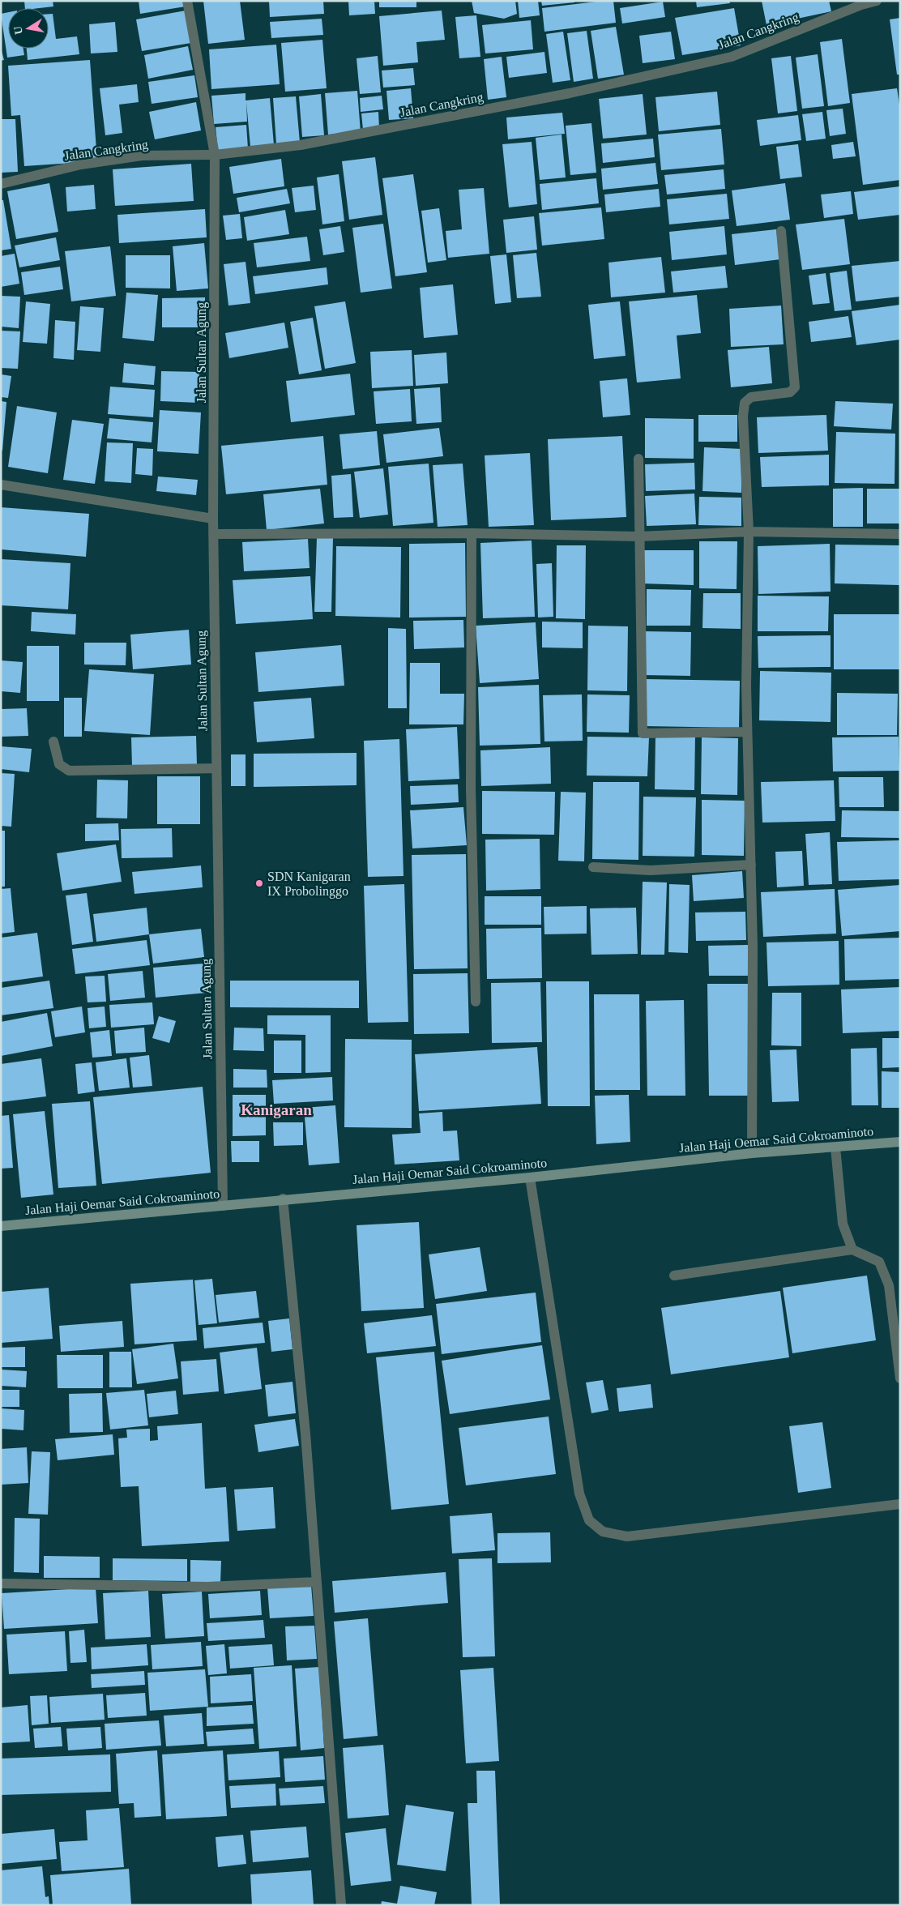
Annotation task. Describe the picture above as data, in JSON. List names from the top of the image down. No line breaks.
{"streets":{"main road":["Jalan Haji Oemar Said Cokroaminoto"],"street":["Jalan Cangkring","Jalan Sultan Agung"]},"crossings":[["Jalan Cangkring","Jalan Sultan Agung"],["Jalan Sultan Agung","Jalan Haji Oemar Said Cokroaminoto"]],"districts":["Kanigaran"],"places":["SDN Kanigaran IX Probolinggo"],"north":"left"}
